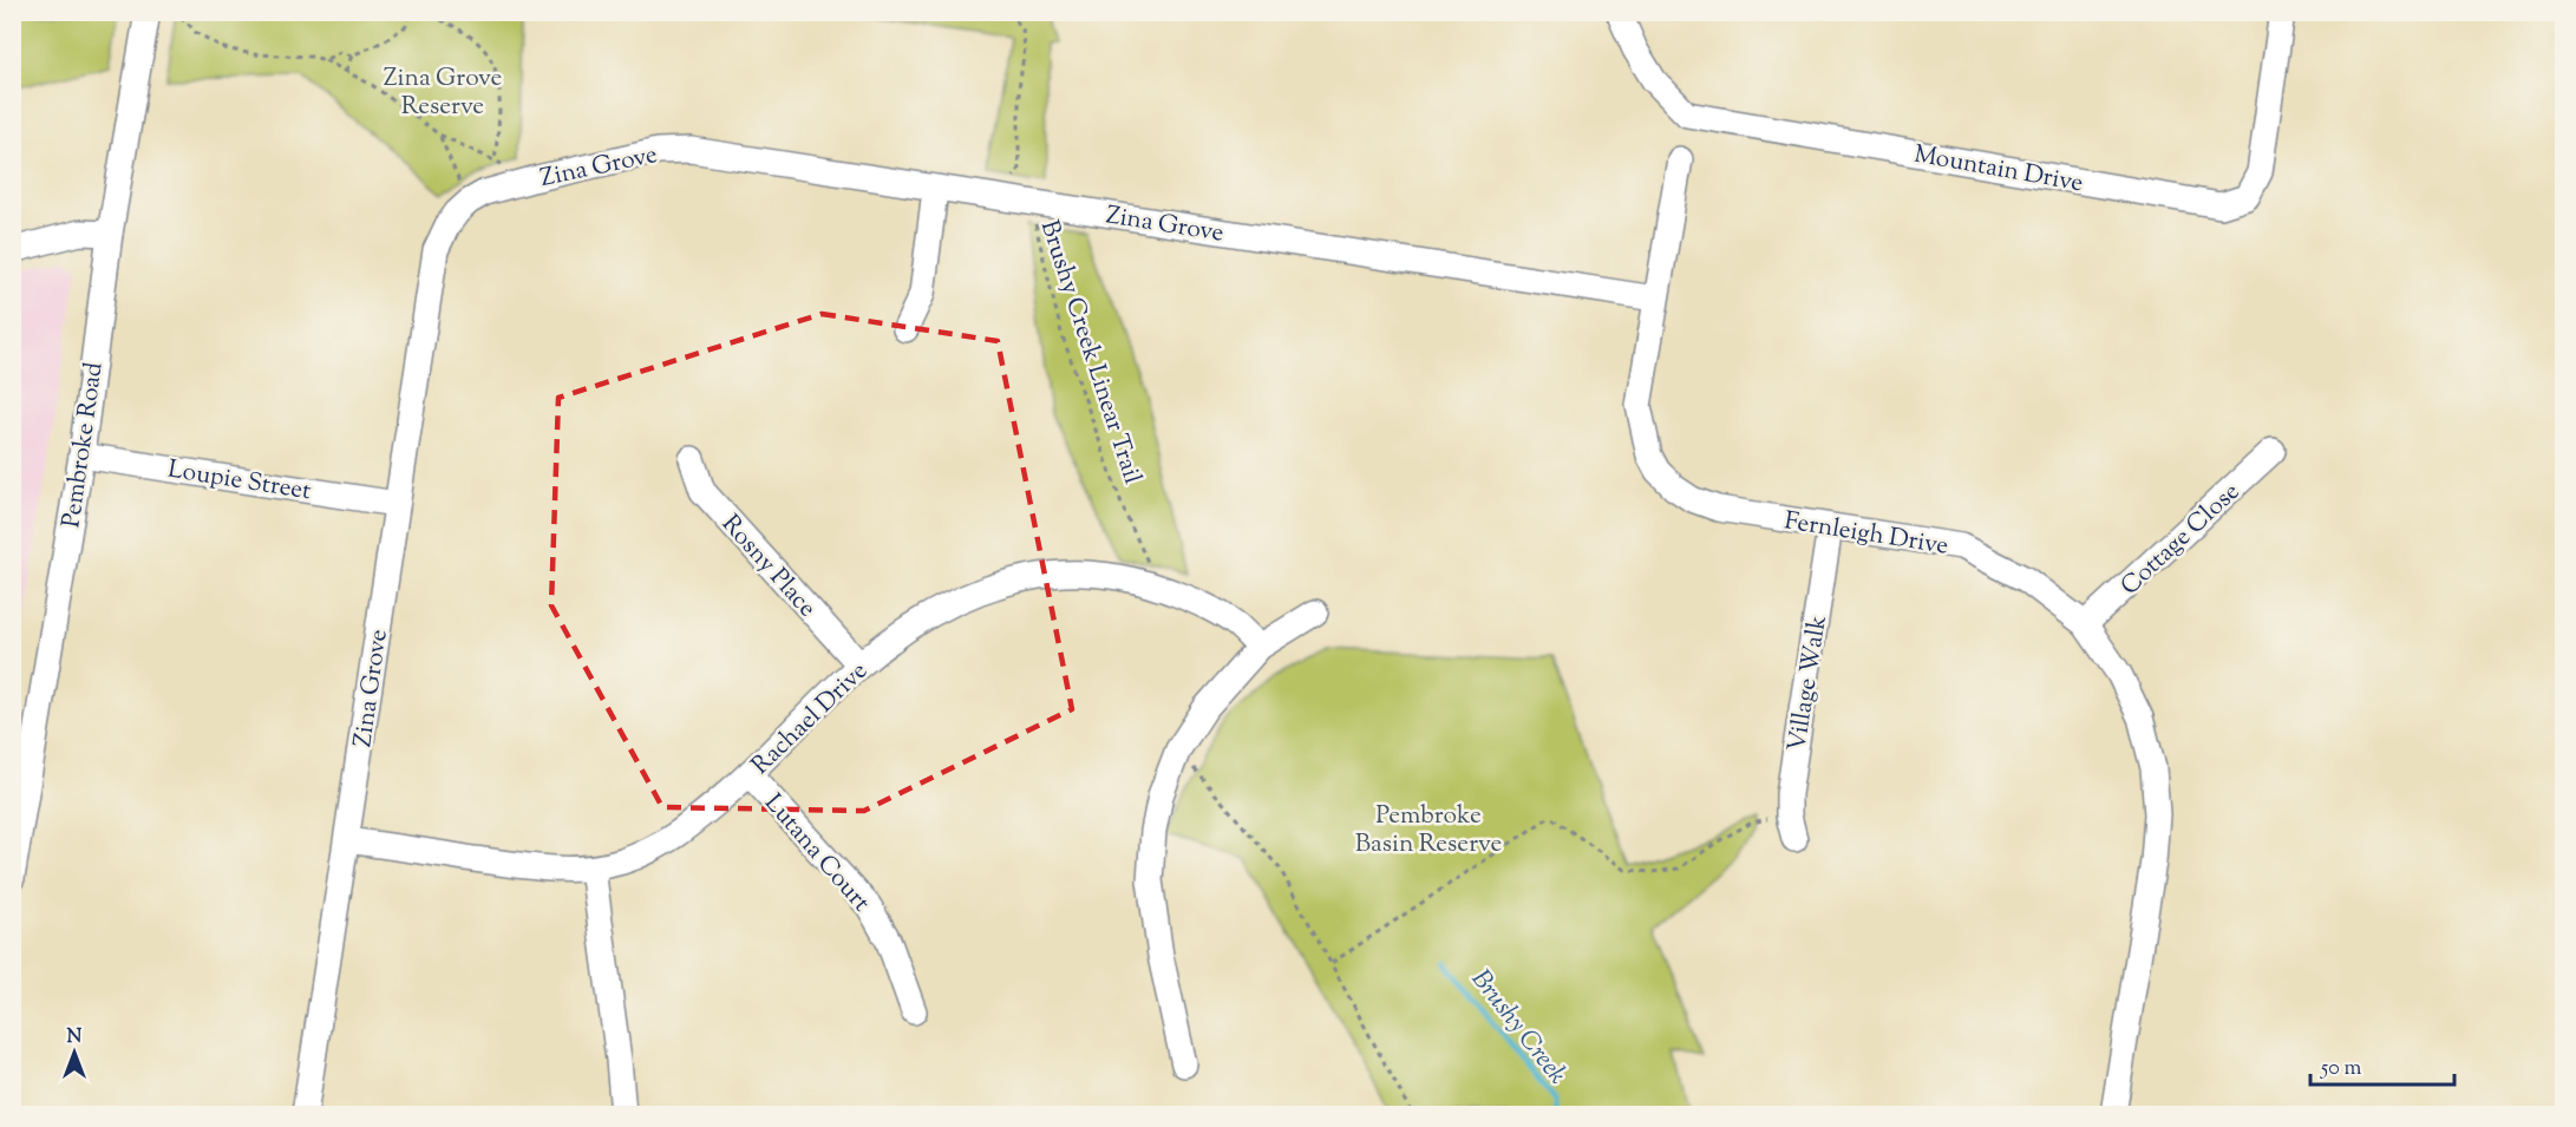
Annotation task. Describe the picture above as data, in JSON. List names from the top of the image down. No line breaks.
{"streets":{"street":["Zina Grove","Mountain Drive","Pembroke Road","Loupie Street","Fernleigh Drive","Cottage Close","Rosny Place","Village Walk","Rachael Drive","Lutana Court"],"path":["Brushy Creek Linear Trail"]},"crossings":[["Zina Grove","Brushy Creek Linear Trail"],["Zina Grove","Loupie Street"],["Zina Grove","Fernleigh Drive"],["Zina Grove","Rachael Drive"],["Brushy Creek Linear Trail","Rachael Drive"],["Pembroke Road","Loupie Street"],["Fernleigh Drive","Cottage Close"],["Fernleigh Drive","Village Walk"],["Rosny Place","Rachael Drive"],["Rachael Drive","Lutana Court"]],"water":["Brushy Creek"],"parks":["Zina Grove Reserve","Pembroke Basin Reserve"],"scale_bar":"50 m","north":"top"}
